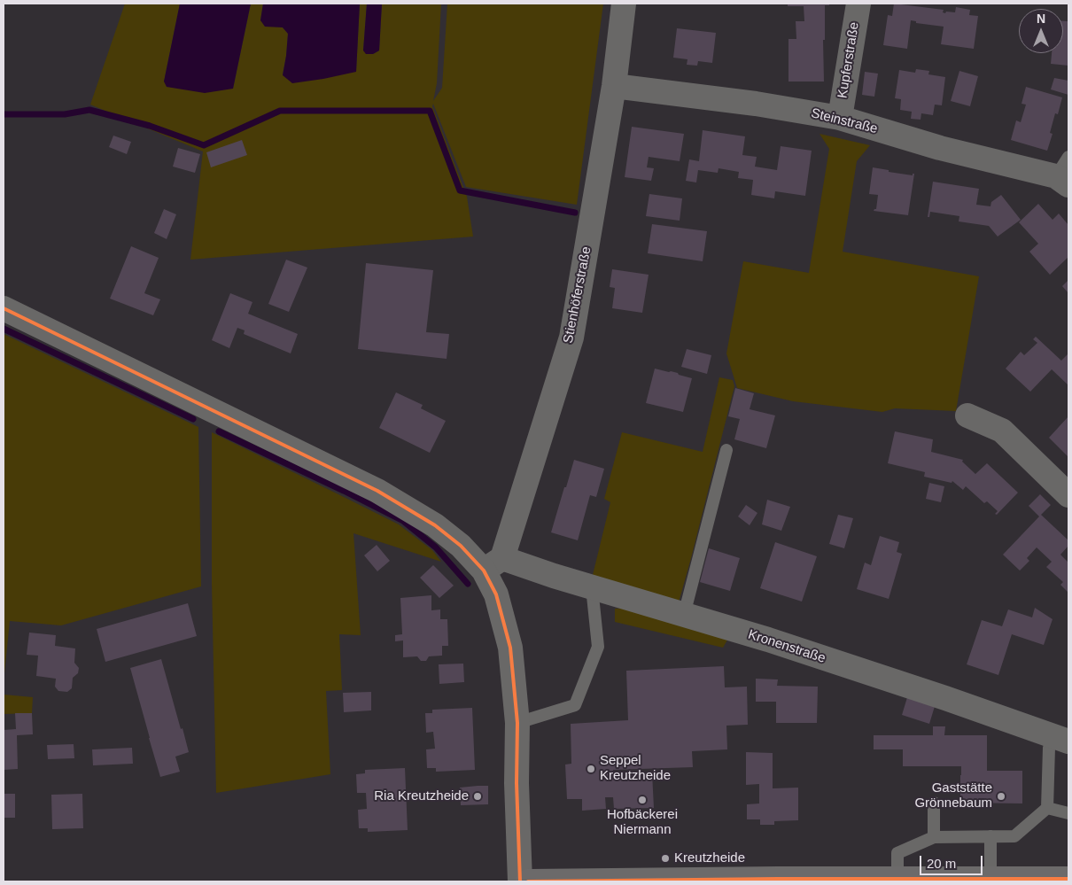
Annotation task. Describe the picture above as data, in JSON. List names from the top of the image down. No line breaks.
{"streets":{"street":["Kupferstraße","Steinstraße","Stienhöferstraße","Kronenstraße"]},"crossings":[["Kupferstraße","Steinstraße"],["Steinstraße","Stienhöferstraße"],["Stienhöferstraße","Kronenstraße"]],"places":["Seppel Kreutzheide","Ria Kreutzheide","Gaststätte Grönnebaum","Hofbäckerei Niermann","Kreutzheide"],"scale_bar":"20 m","north":"top"}
